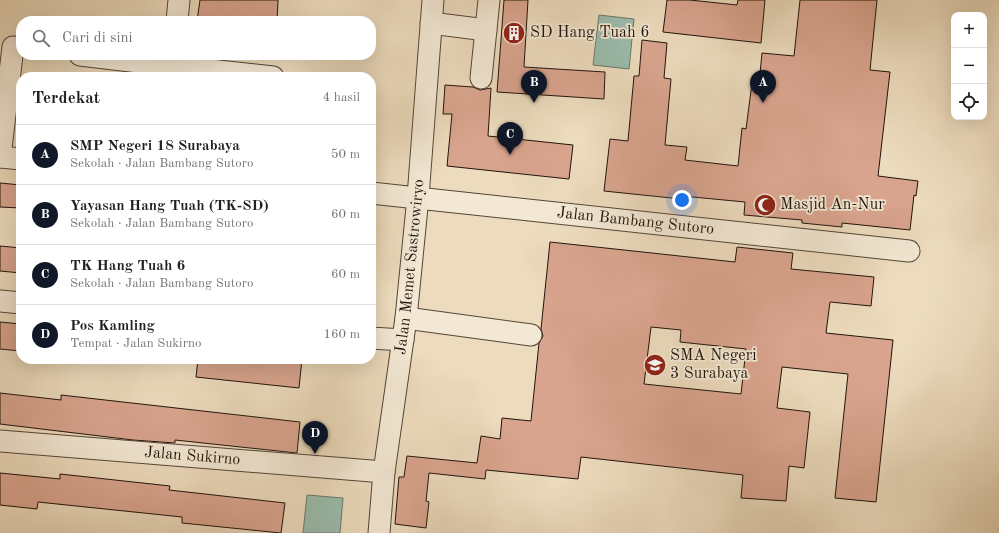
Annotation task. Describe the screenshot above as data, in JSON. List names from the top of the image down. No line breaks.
{"streets":{"street":["Jalan Bambang Sutoro","Jalan Memet Sastrowiryo","Jalan Sukirno"]},"crossings":[["Jalan Bambang Sutoro","Jalan Memet Sastrowiryo"],["Jalan Memet Sastrowiryo","Jalan Sukirno"]],"places":{"building":["SD Hang Tuah 6"],"mosque":["Masjid An-Nur"],"school or university":["SMA Negeri 3 Surabaya"]},"page":{"map_buttons":["+","−"],"search":"Cari di sini","pins":["A","B","C","D"],"heading":["Terdekat","4 hasil"],"list":[{"mark":"A","name":"SMP Negeri 18 Surabaya","note":"Sekolah · Jalan Bambang Sutoro","value":"50 m"},{"mark":"B","name":"Yayasan Hang Tuah (TK-SD)","note":"Sekolah · Jalan Bambang Sutoro","value":"60 m"},{"mark":"C","name":"TK Hang Tuah 6","note":"Sekolah · Jalan Bambang Sutoro","value":"60 m"},{"mark":"D","name":"Pos Kamling","note":"Tempat · Jalan Sukirno","value":"160 m"}]}}
